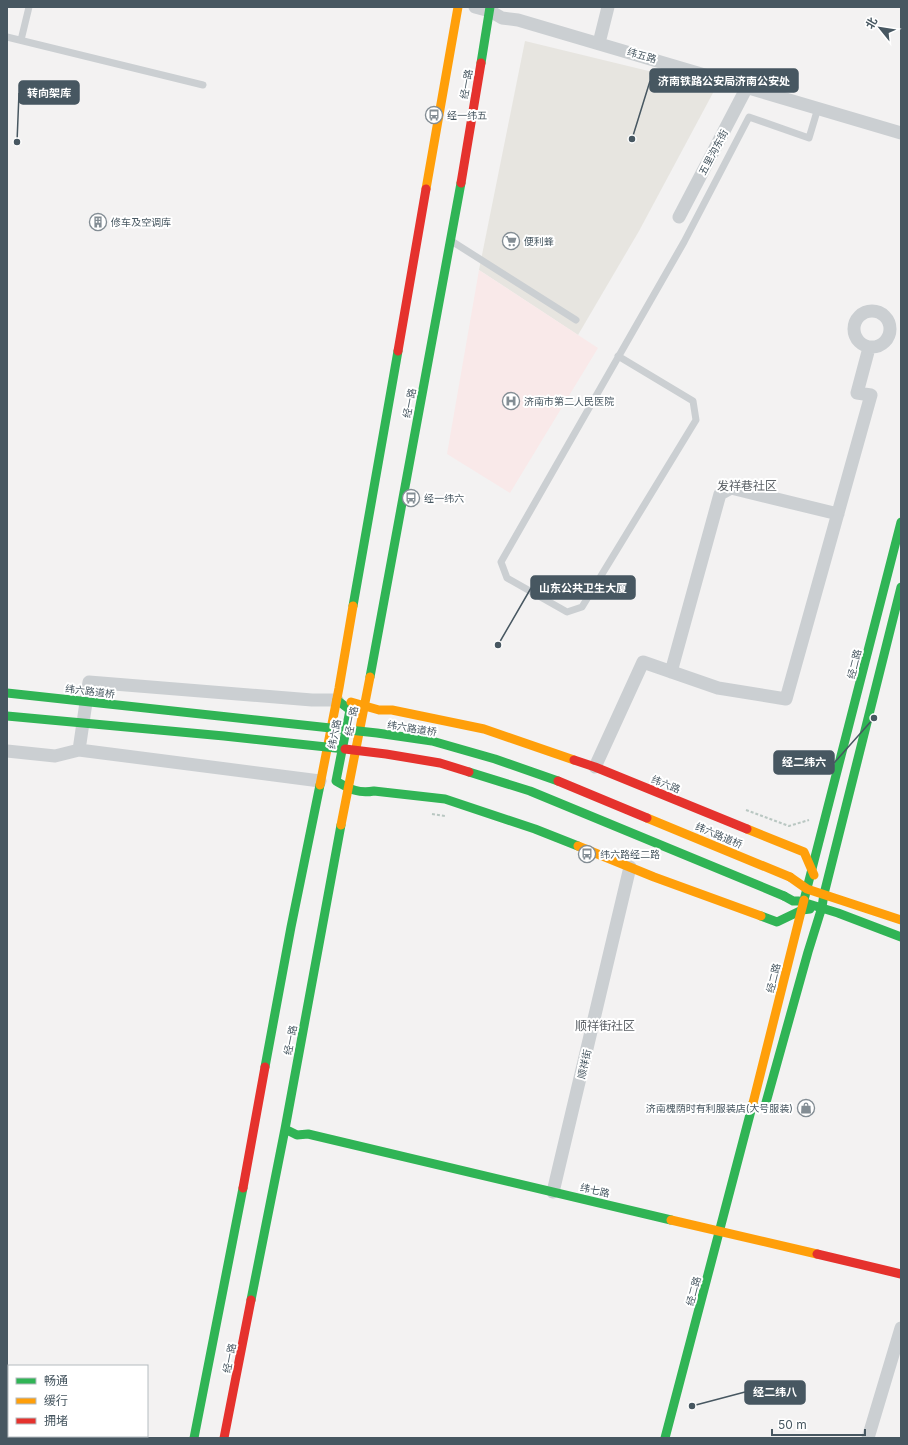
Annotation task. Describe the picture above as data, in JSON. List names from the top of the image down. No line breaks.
{"streets":{"main road":["经一路","经二路","纬六路道桥","纬六路","纬七路"],"street":["纬五路","五里沟东街","顺祥街"]},"crossings":[["纬五路","经一路"],["纬五路","五里沟东街"],["经一路","纬六路"],["经一路","纬七路"],["经二路","纬六路道桥"],["经二路","纬六路"],["经二路","纬七路"],["顺祥街","纬七路"]],"districts":["发祥巷社区","顺祥街社区"],"places":{"bus stop":["经一纬五","经一纬六","纬六路经二路"],"other":["济南铁路公安局济南公安处","转向架库","山东公共卫生大厦","经二纬六","经二纬八"],"building":["修车及空调库"],"supermarket":["便利蜂"],"hospital":["济南市第二人民医院"],"shop":["济南槐荫时有利服装店(大号服装)"]},"legend":["畅通","缓行","拥堵"],"scale_bar":"50 m","north":"top left"}
